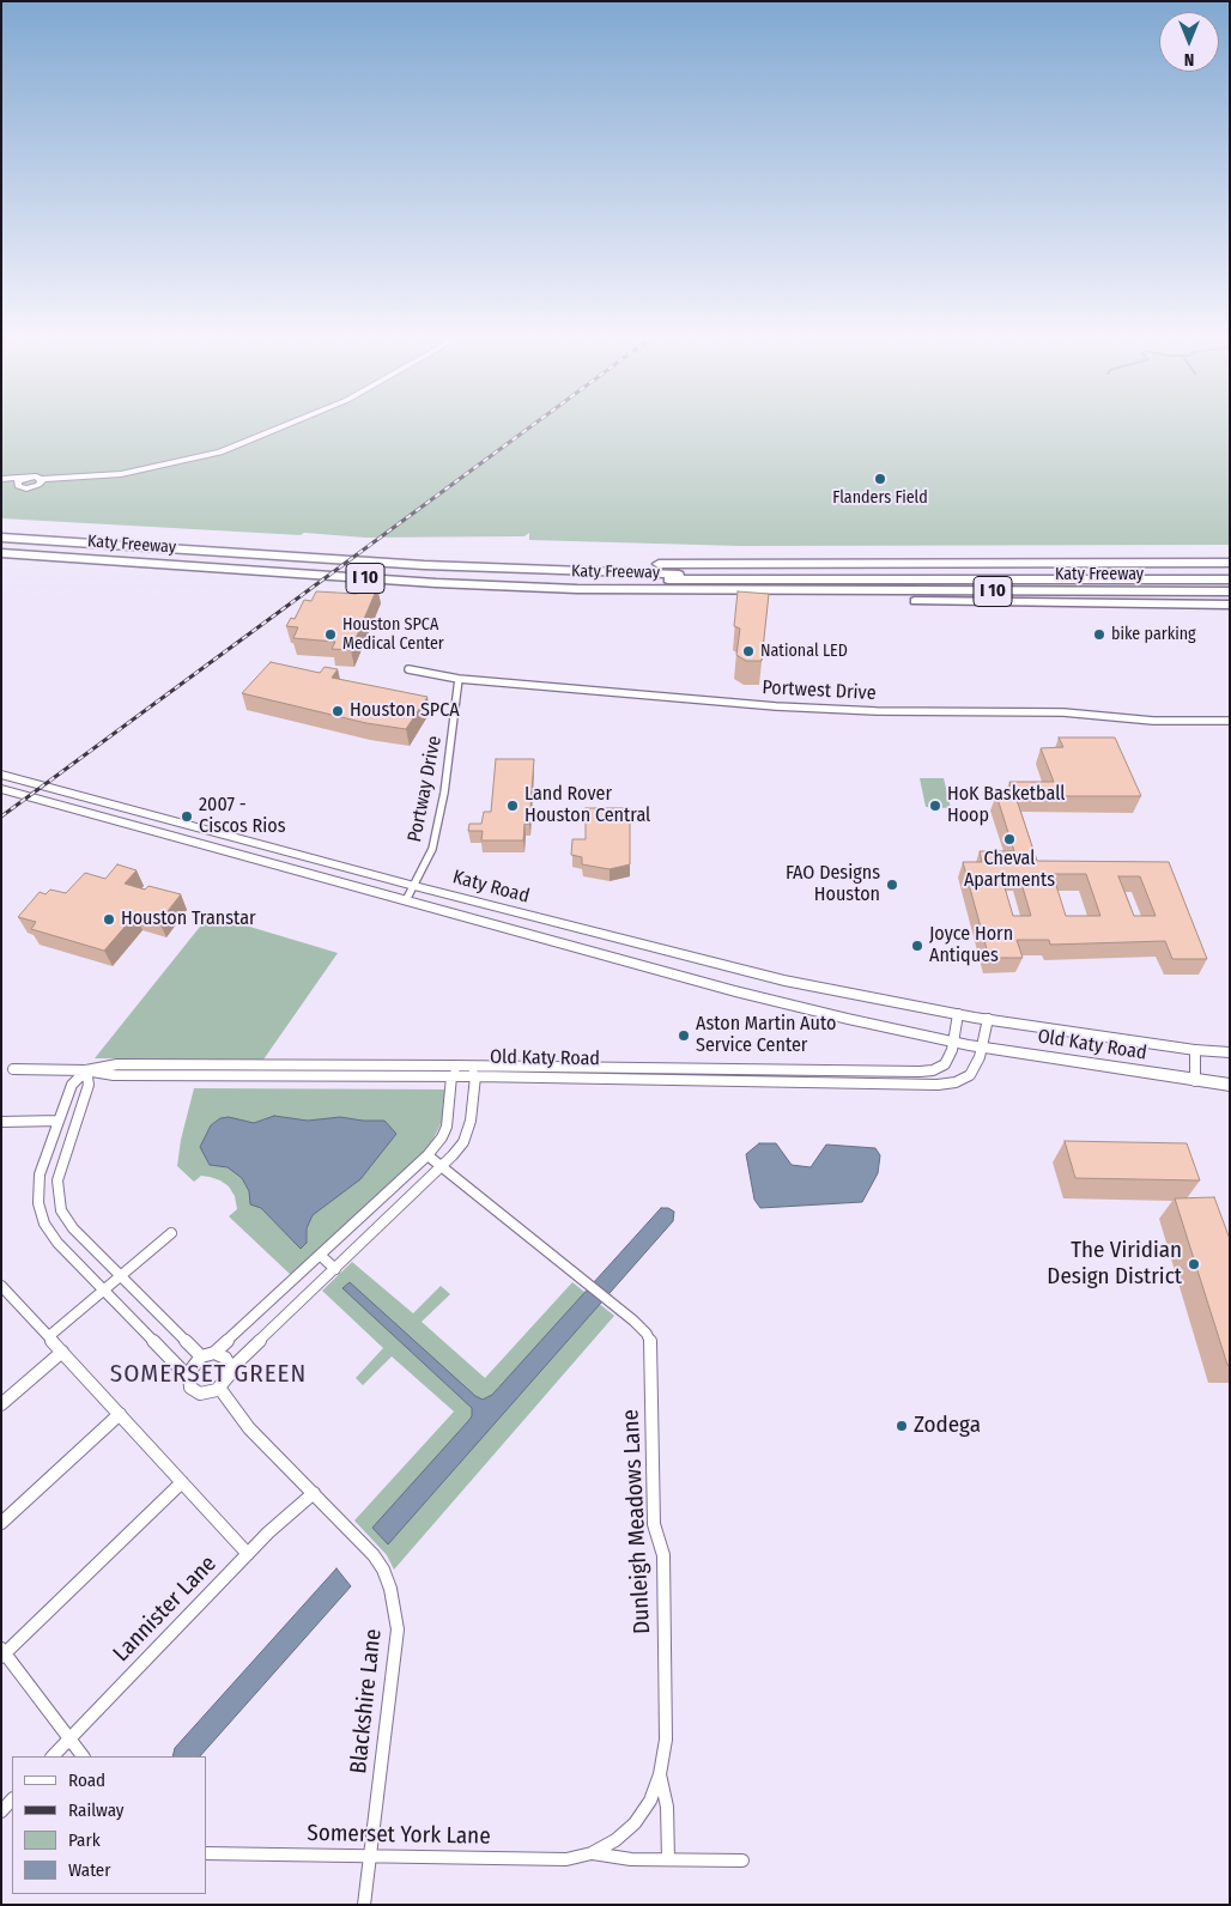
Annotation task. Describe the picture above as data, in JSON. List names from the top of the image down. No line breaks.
{"streets":{"highway":["Katy Freeway","I 10"],"main road":["Katy Road","Old Katy Road"],"street":["Portwest Drive","Portway Drive","Dunleigh Meadows Lane","Lannister Lane","Blackshire Lane","Somerset York Lane"]},"crossings":[["Portwest Drive","Portway Drive"],["Portway Drive","Katy Road"],["Katy Road","Old Katy Road"],["Dunleigh Meadows Lane","Somerset York Lane"],["Lannister Lane","Blackshire Lane"],["Blackshire Lane","Somerset York Lane"]],"districts":["SOMERSET GREEN"],"places":["Flanders Field","Houston SPCA Medical Center","bike parking","National LED","Houston SPCA","Land Rover Houston Central","HoK Basketball Hoop","2007 - Ciscos Rios","Cheval Apartments","FAO Designs Houston","Houston Transtar","Joyce Horn Antiques","Aston Martin Auto Service Center","The Viridian Design District","Zodega"],"legend":["Road","Railway","Park","Water"],"north":"bottom"}
